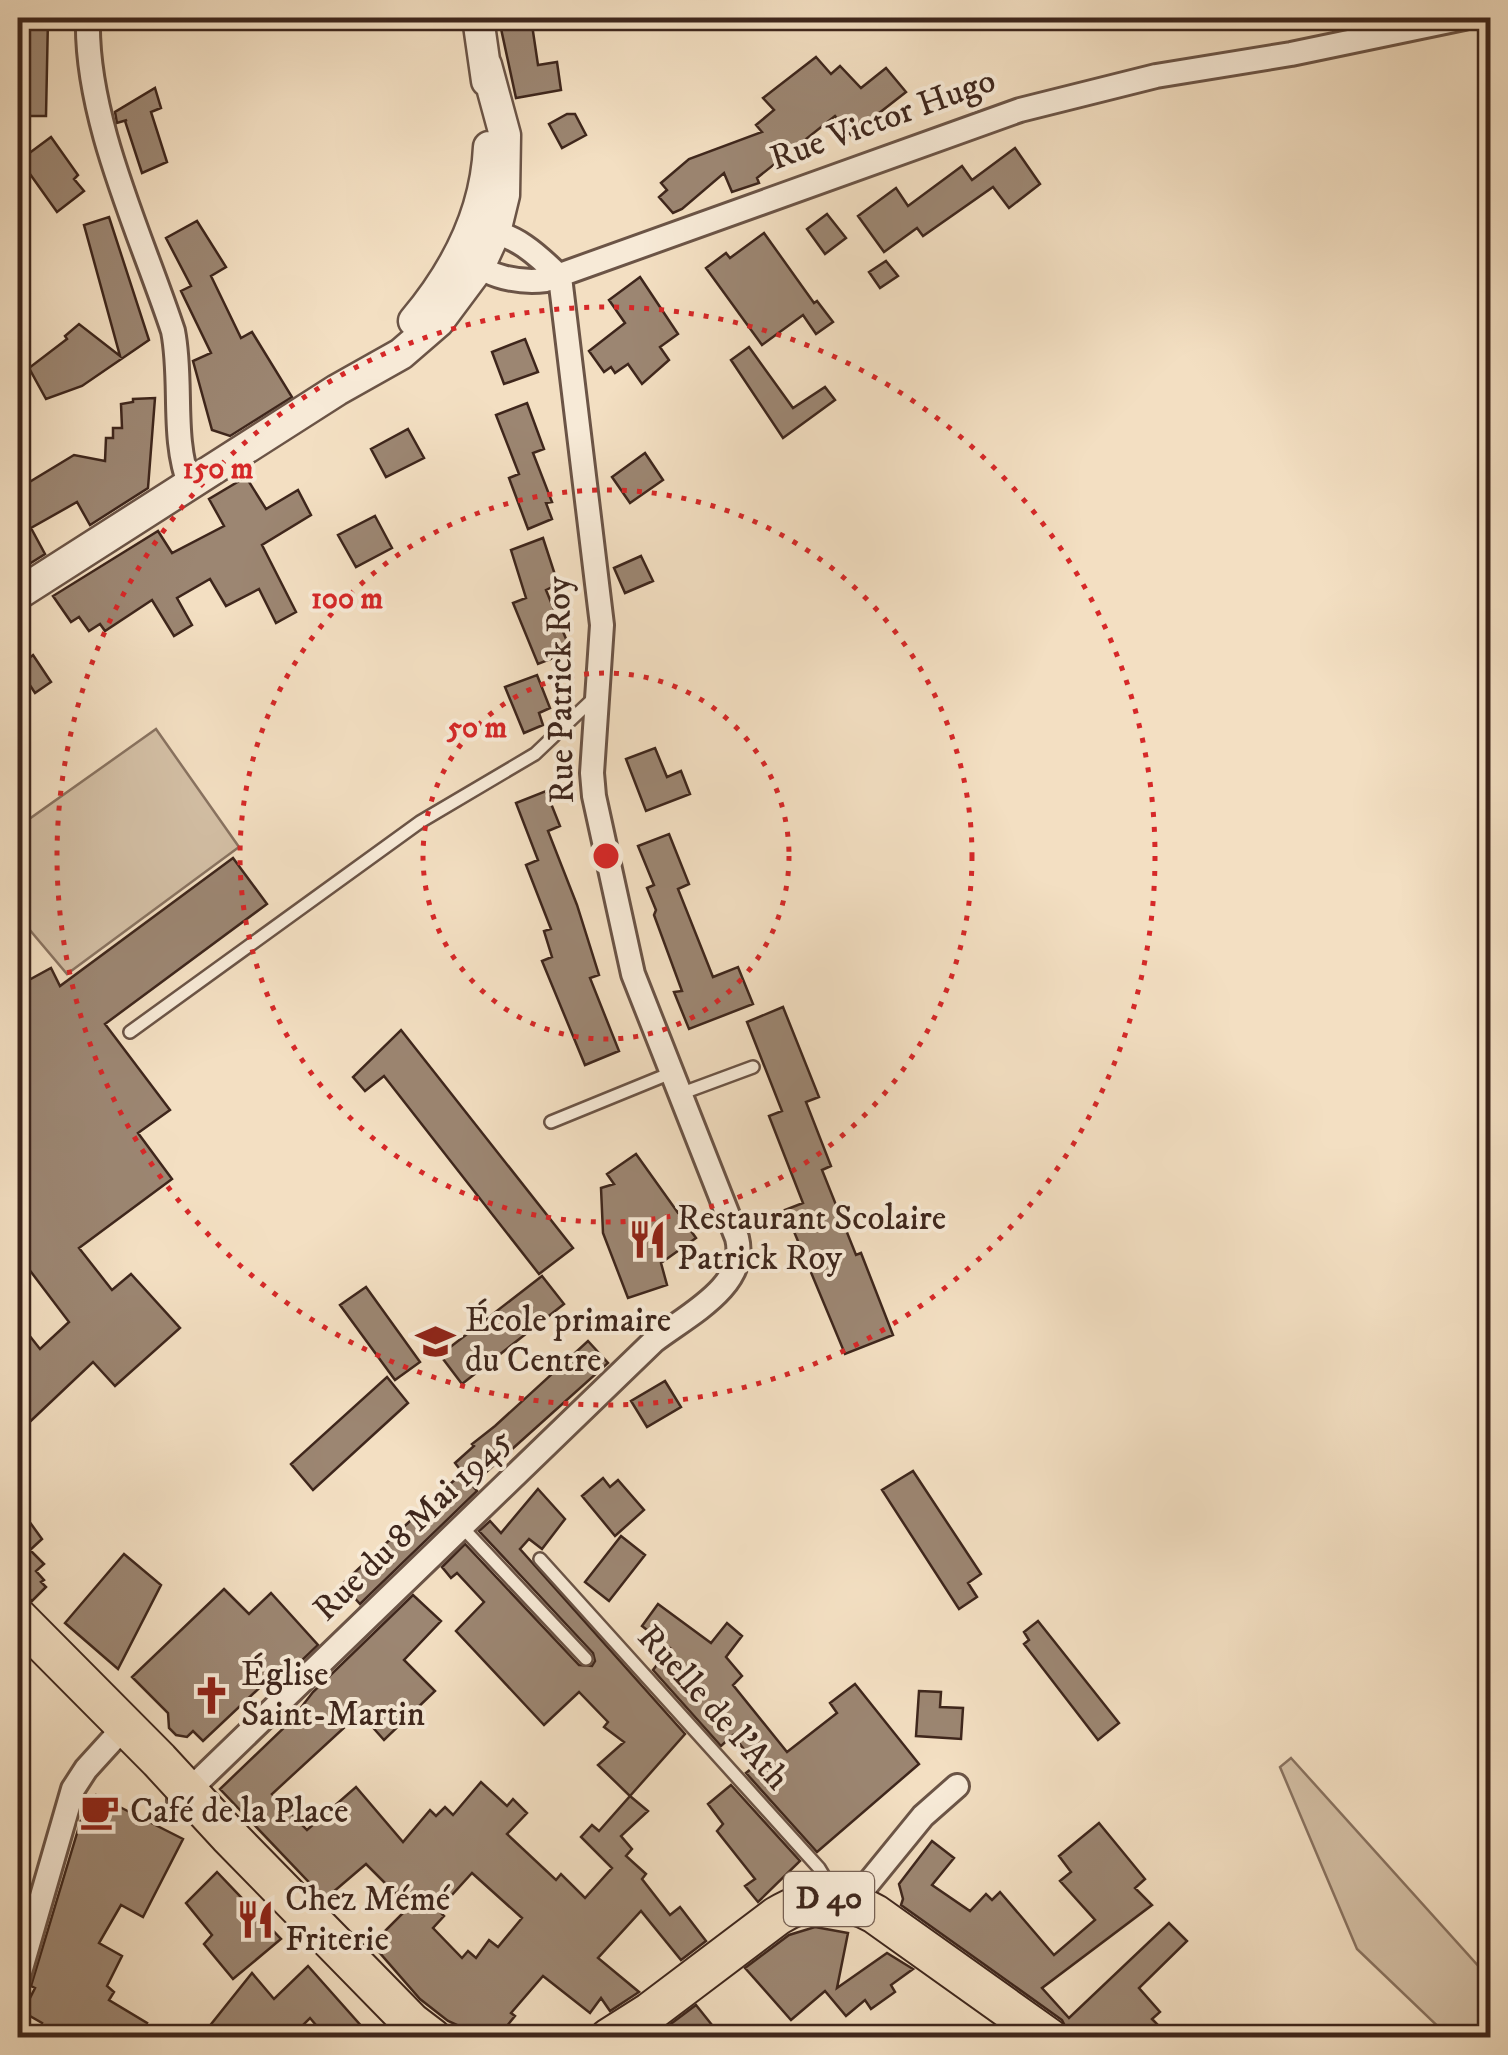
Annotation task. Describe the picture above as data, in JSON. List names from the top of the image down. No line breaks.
{"streets":{"main road":["D 40"],"street":["Rue Victor Hugo","Rue Patrick Roy","Rue du 8 Mai 1945"],"lane":["Ruelle de l'Ath"]},"crossings":[["Rue Victor Hugo","Rue Patrick Roy"],["Rue Patrick Roy","Rue du 8 Mai 1945"],["Ruelle de l'Ath","D 40"]],"places":{"restaurant":["Restaurant Scolaire Patrick Roy","Chez Mémé Friterie"],"school or university":["École primaire du Centre"],"church":["Église Saint-Martin"],"cafe":["Café de la Place"]},"rings":["150 m","100 m","50 m"]}
